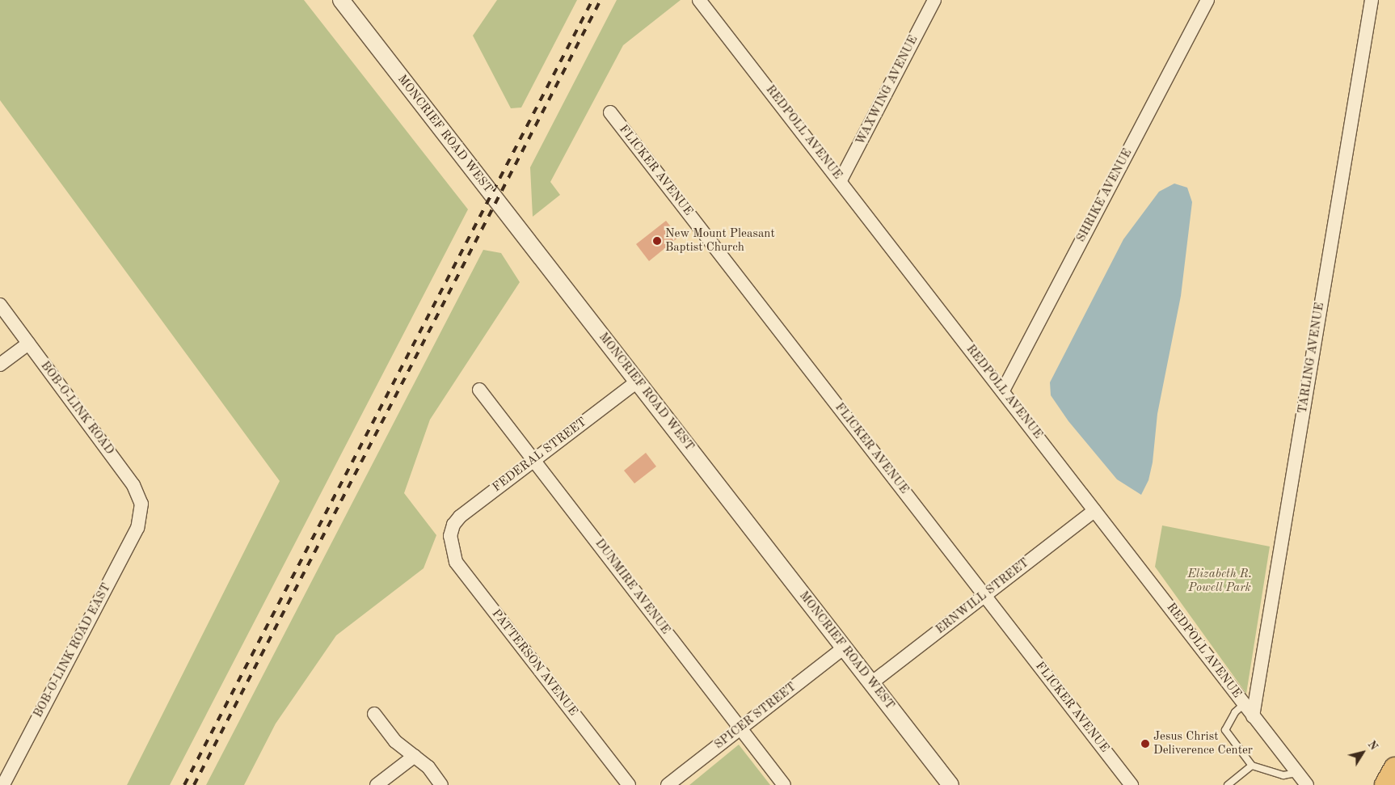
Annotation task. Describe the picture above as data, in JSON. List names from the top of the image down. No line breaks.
{"streets":{"street":["WAXWING AVENUE","REDPOLL AVENUE","MONCRIEF ROAD WEST","FLICKER AVENUE","SHRIKE AVENUE","TARLING AVENUE","BOB-O-LINK ROAD","FEDERAL STREET","DUNMIRE AVENUE","ERNWILL STREET","BOB-O-LINK ROAD EAST","PATTERSON AVENUE","SPICER STREET"]},"crossings":[["WAXWING AVENUE","REDPOLL AVENUE"],["REDPOLL AVENUE","SHRIKE AVENUE"],["REDPOLL AVENUE","TARLING AVENUE"],["REDPOLL AVENUE","ERNWILL STREET"],["MONCRIEF ROAD WEST","FEDERAL STREET"],["MONCRIEF ROAD WEST","ERNWILL STREET"],["MONCRIEF ROAD WEST","SPICER STREET"],["FLICKER AVENUE","ERNWILL STREET"],["BOB-O-LINK ROAD","BOB-O-LINK ROAD EAST"],["FEDERAL STREET","DUNMIRE AVENUE"],["FEDERAL STREET","PATTERSON AVENUE"],["DUNMIRE AVENUE","SPICER STREET"]],"parks":["Elizabeth R. Powell Park"],"places":["New Mount Pleasant Baptist Church","Jesus Christ Deliverence Center"],"north":"top right"}
